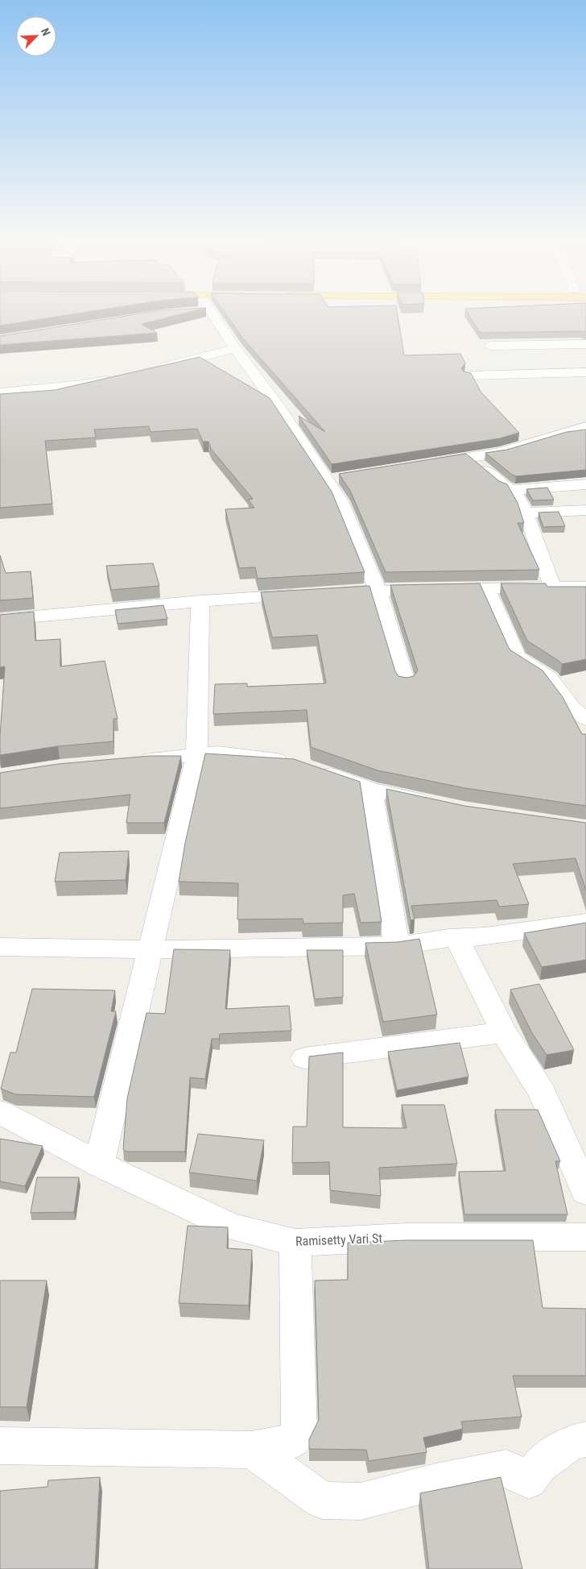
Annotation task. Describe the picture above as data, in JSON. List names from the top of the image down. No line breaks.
{"streets":{"street":["Ramisetty Vari St"]},"north":"top right"}
